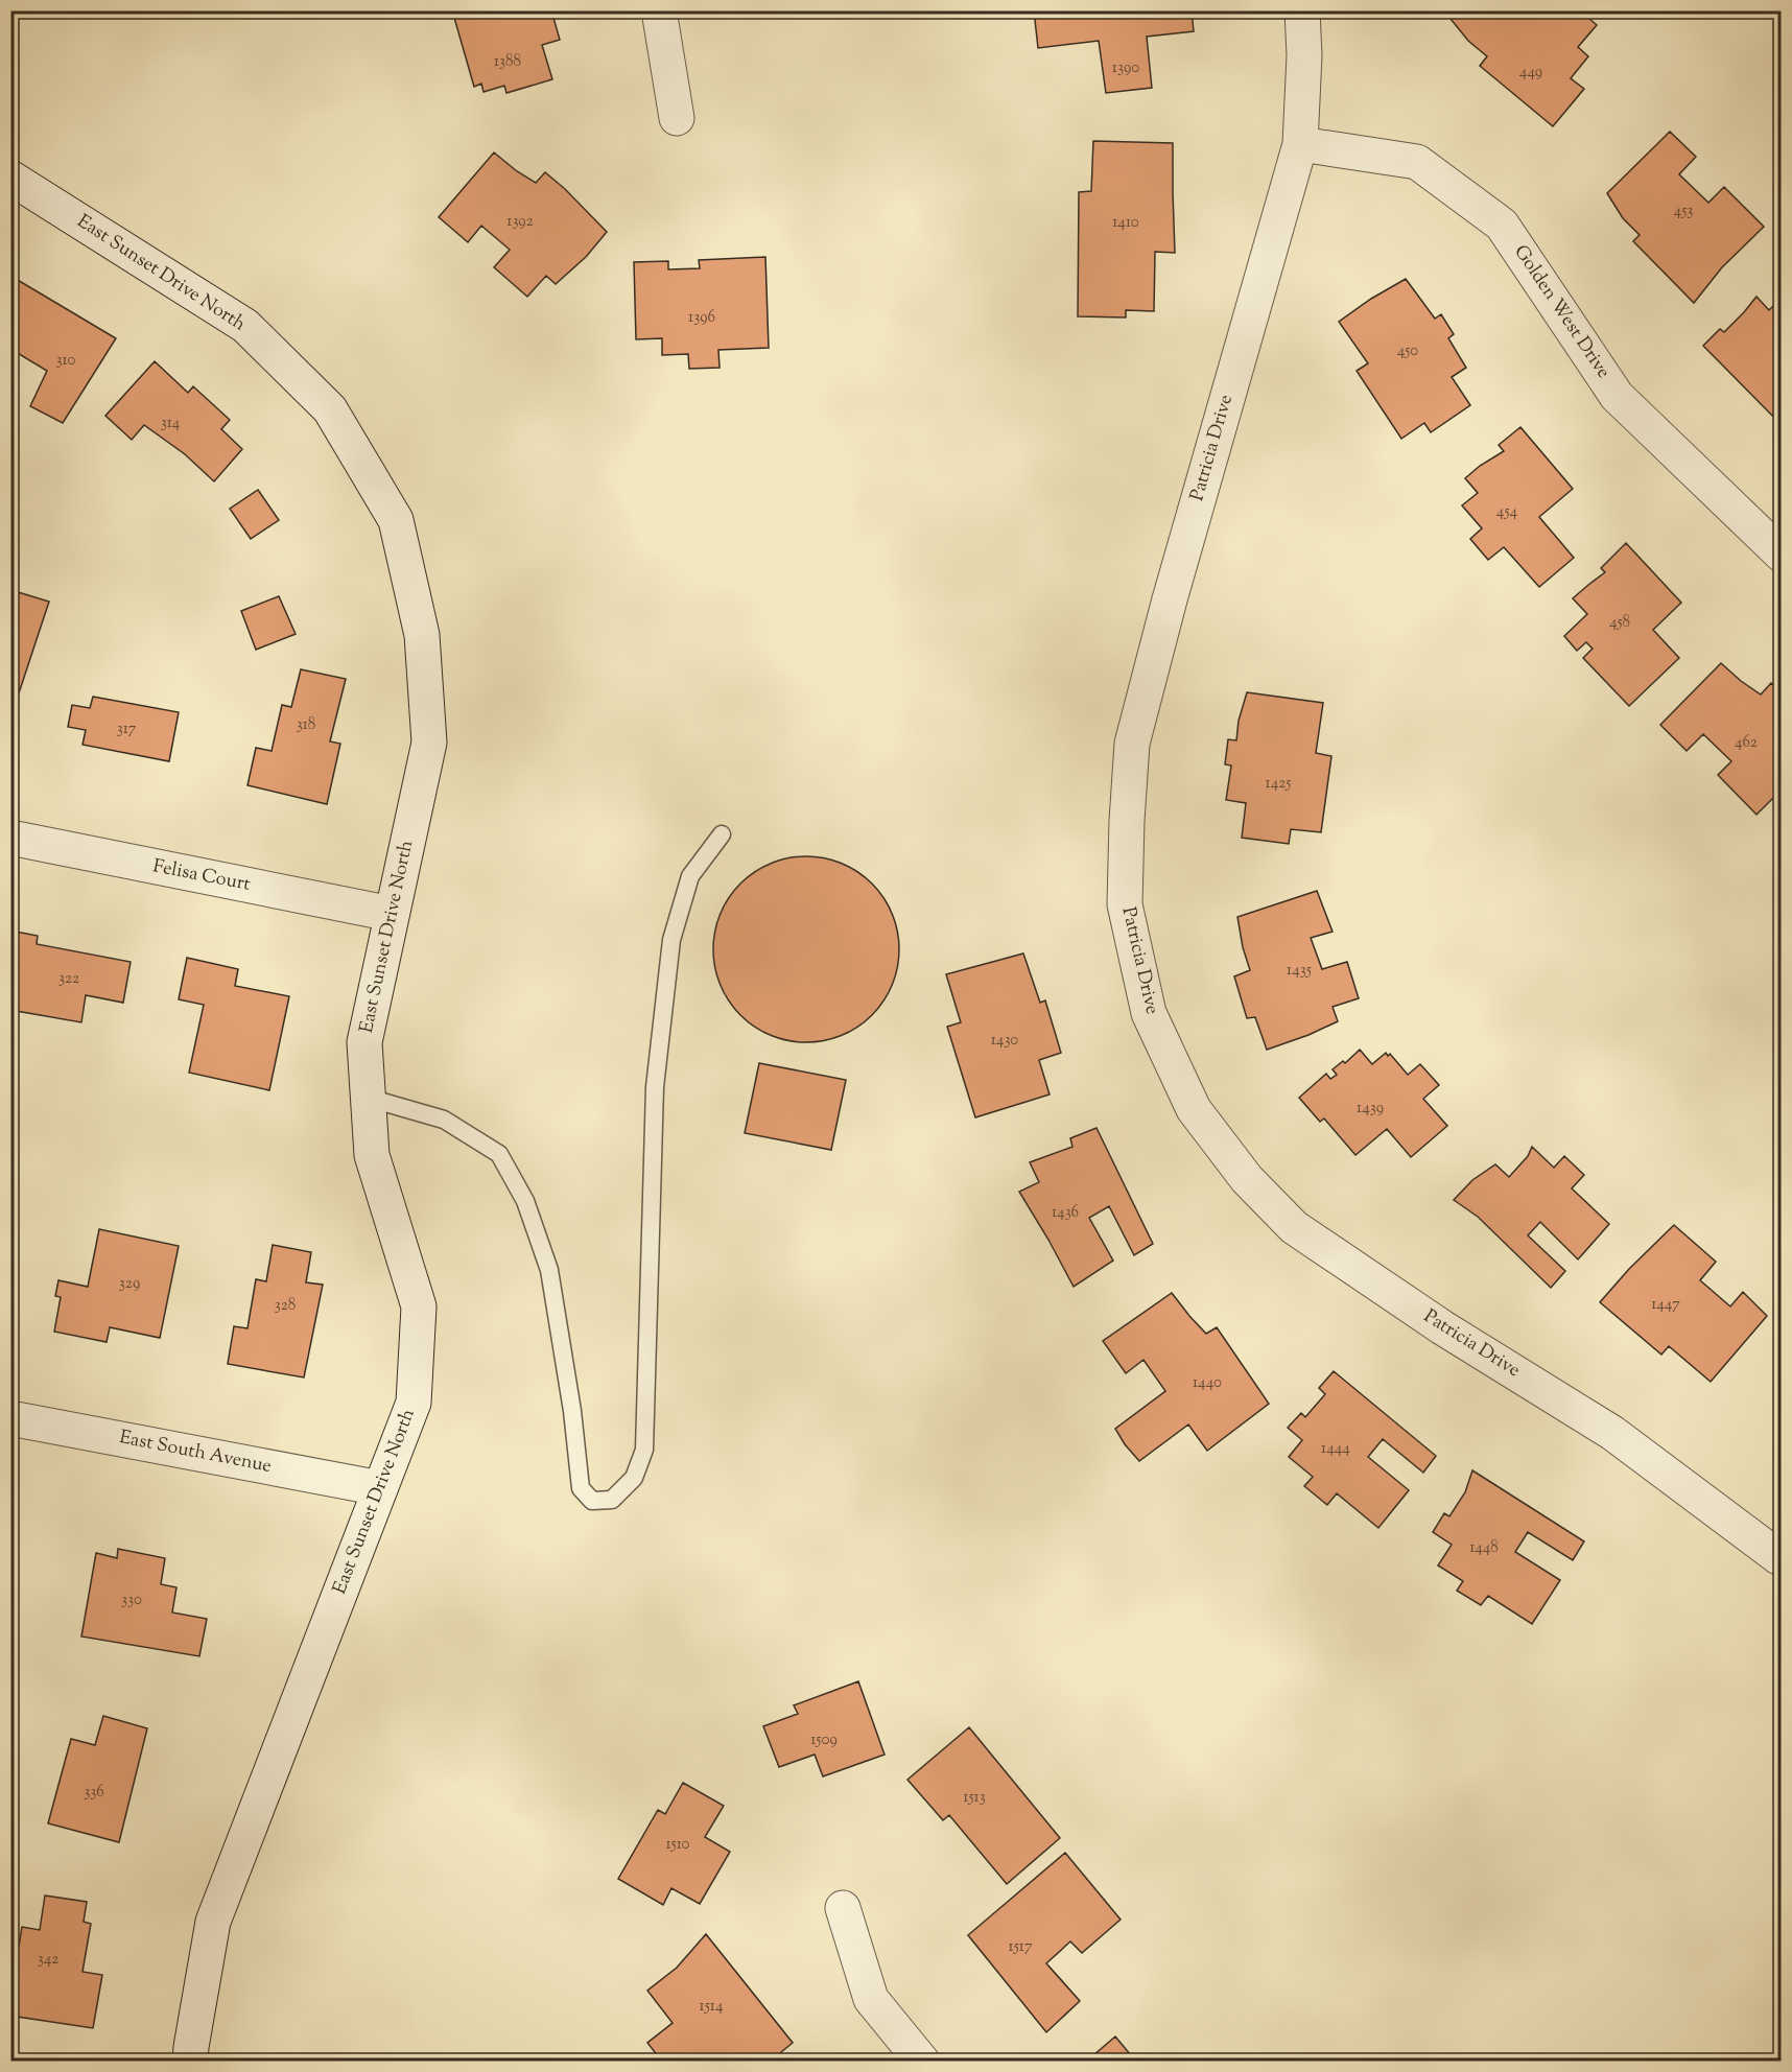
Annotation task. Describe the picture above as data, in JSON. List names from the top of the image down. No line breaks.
{"streets":{"street":["East Sunset Drive North","Golden West Drive","Patricia Drive","Felisa Court","East South Avenue"]},"crossings":[["East Sunset Drive North","Felisa Court"],["East Sunset Drive North","East South Avenue"],["Golden West Drive","Patricia Drive"]],"house_numbers":["1388","1390","449","453","1392","1410","1396","450","310","314","454","458","318","317","462","1425","1435","322","1430","1439","1436","329","1447","328","1440","1444","1448","330","1509","336","1513","1510","1517","342","1514"]}
